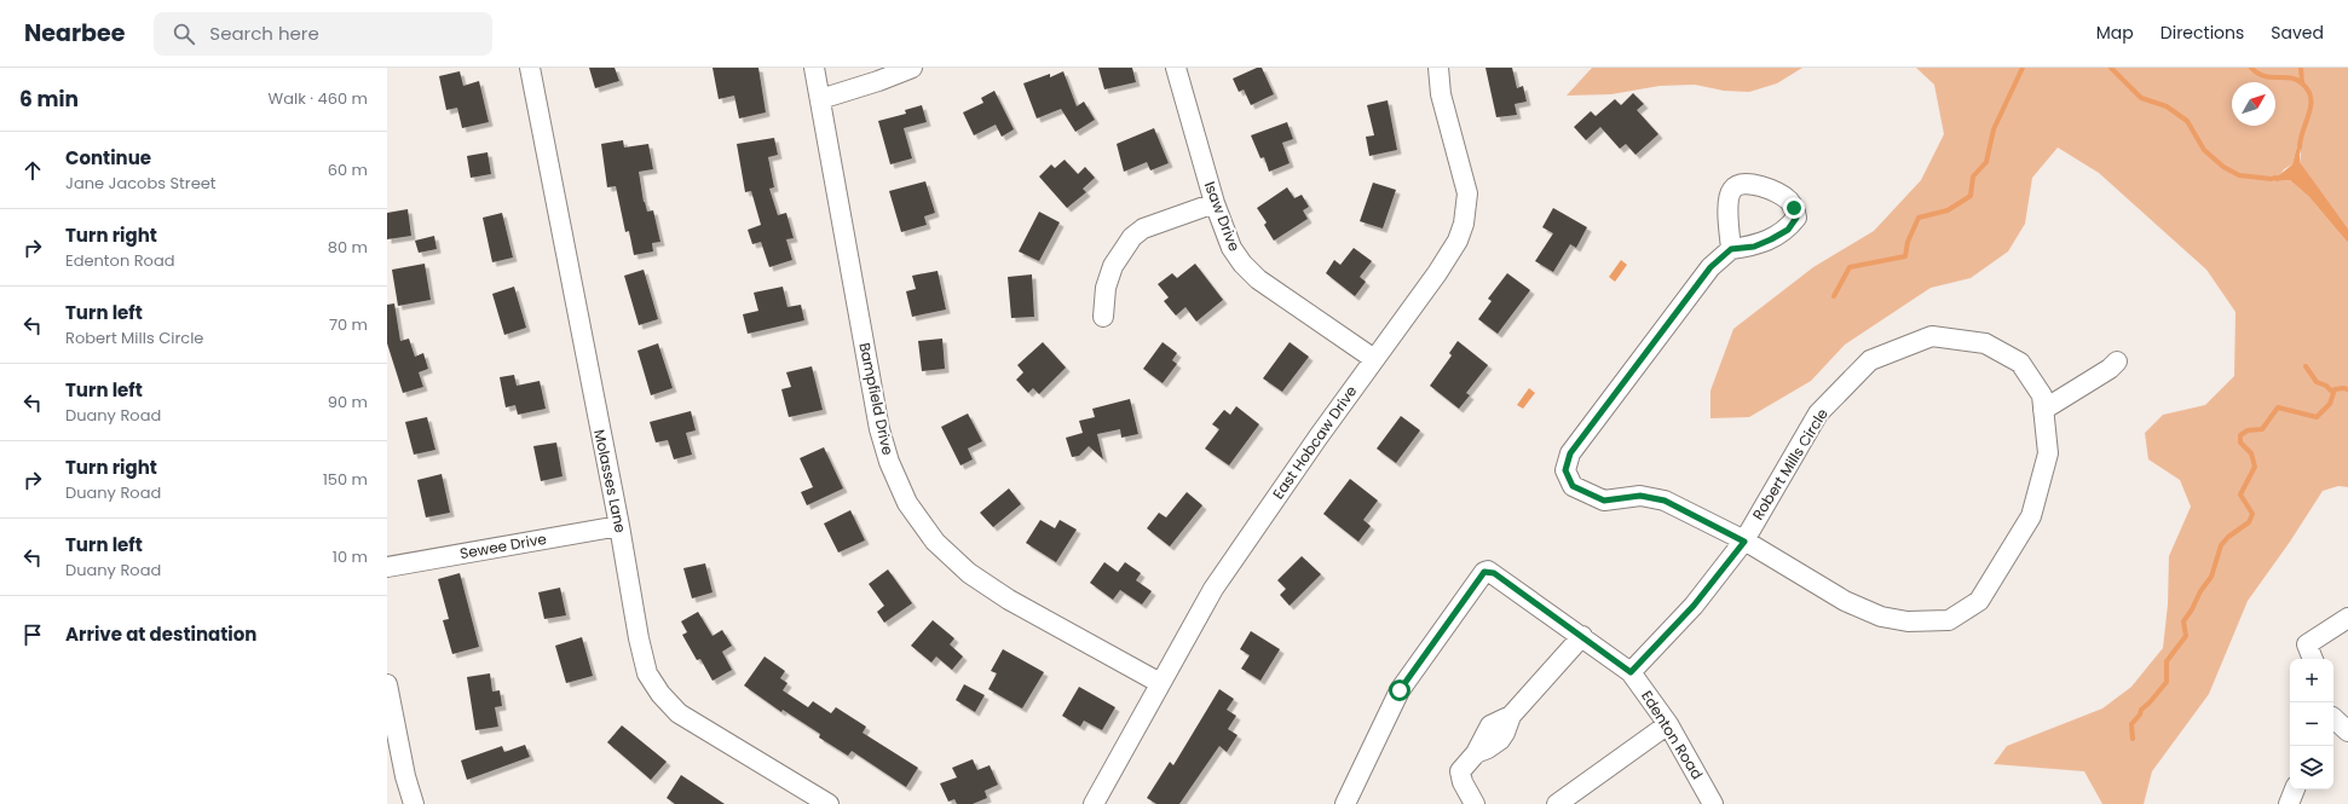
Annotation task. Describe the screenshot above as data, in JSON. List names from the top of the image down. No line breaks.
{"streets":{"street":["Isaw Drive","Bampfield Drive","East Hobcaw Drive","Robert Mills Circle","Molasses Lane","Sewee Drive","Edenton Road"]},"crossings":[["Isaw Drive","East Hobcaw Drive"],["Bampfield Drive","East Hobcaw Drive"],["Robert Mills Circle","Edenton Road"],["Molasses Lane","Sewee Drive"]],"north":"top right","page":{"header":"Nearbee","search":"Search here","nav":["Map","Directions","Saved"],"heading":["6 min","Walk · 460 m"],"list":[["Continue","Jane Jacobs Street","60 m"],["Turn right","Edenton Road","80 m"],["Turn left","Robert Mills Circle","70 m"],["Turn left","Duany Road","90 m"],["Turn right","Duany Road","150 m"],["Turn left","Duany Road","10 m"],"Arrive at destination"],"map_buttons":["+","−"]}}
